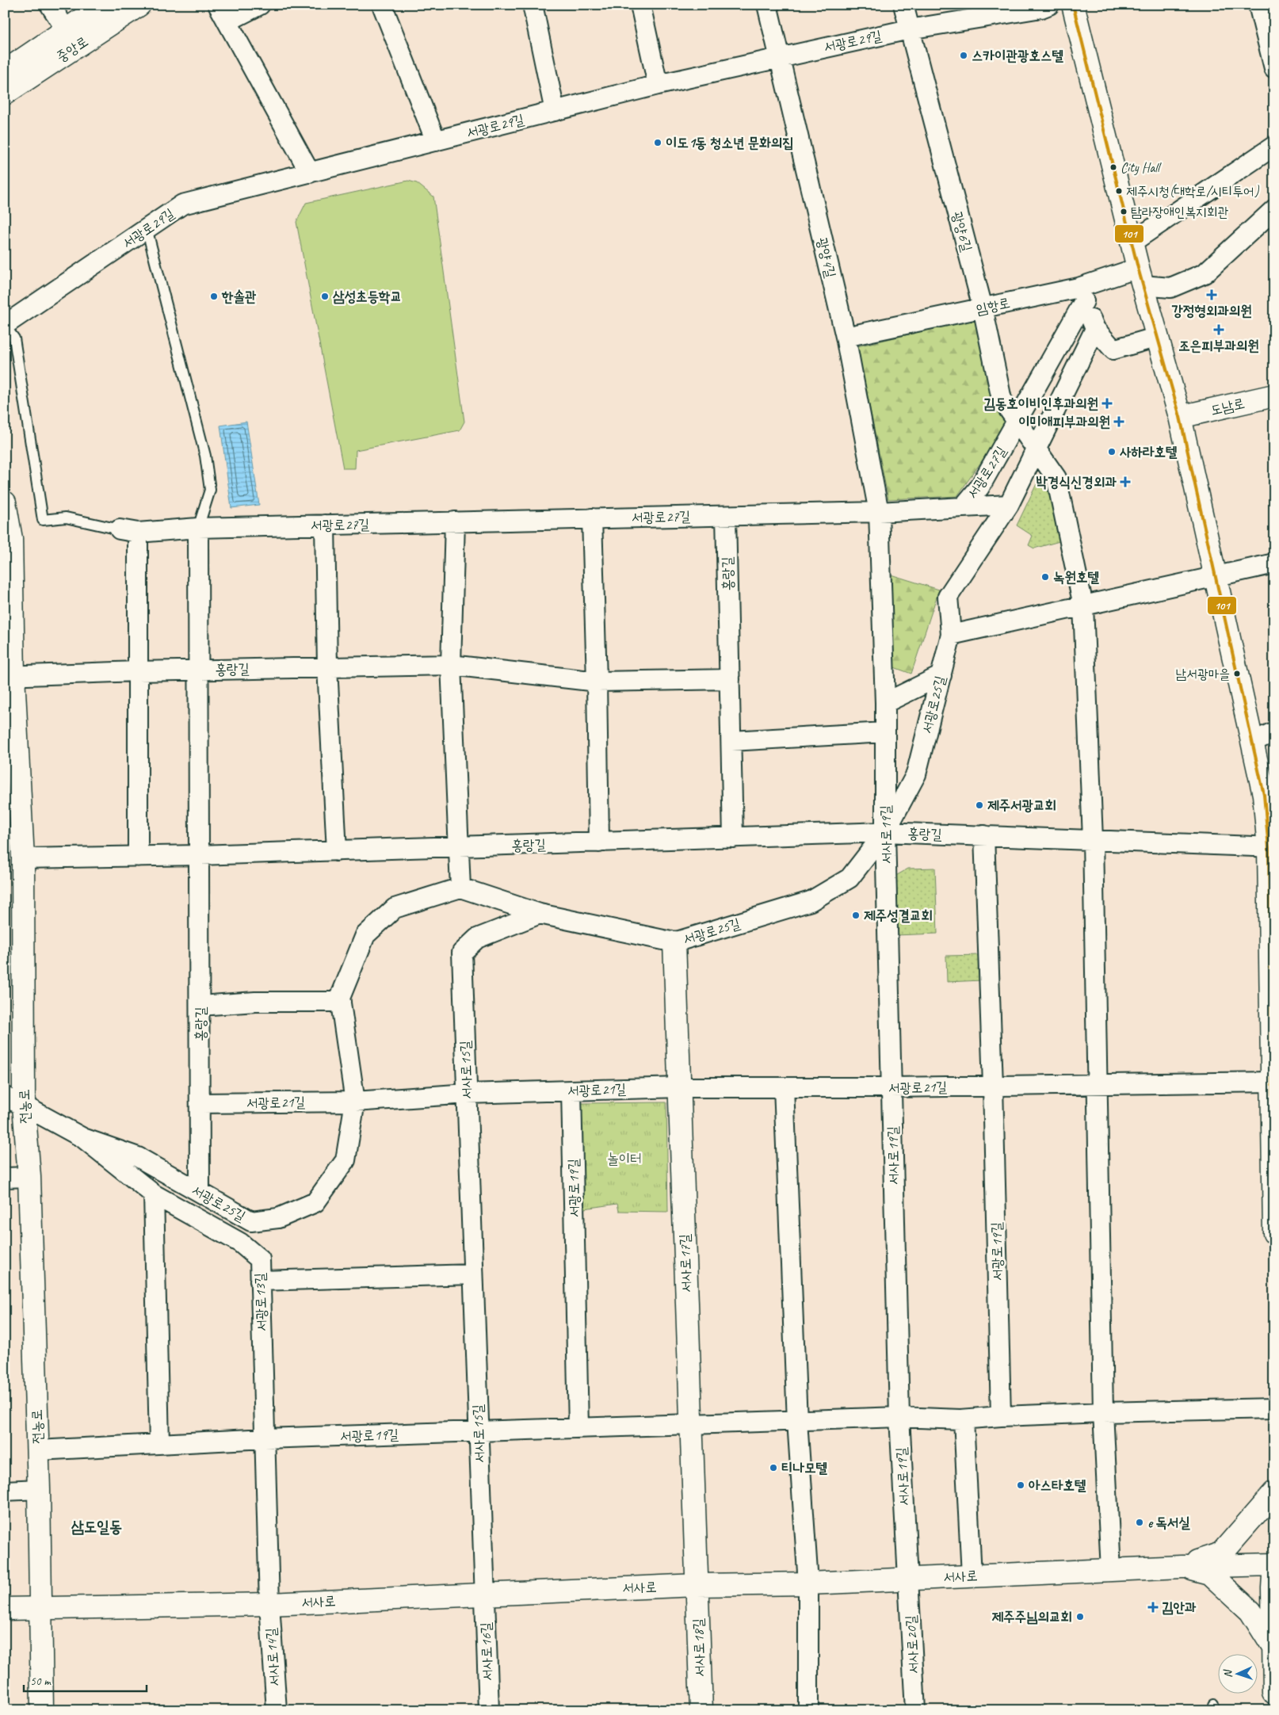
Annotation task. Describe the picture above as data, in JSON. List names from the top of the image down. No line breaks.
{"streets":{"street":["서광로29길","중앙로","광양6길","광양4길","임항로","도남로","서광로27길","홍랑길","서광로25길","서사로19길","서사로15길","서광로21길","전농로","서광로19길","서사로17길","서광로13길","서사로","서사로20길","서사로18길","서사로16길","서사로14길"]},"crossings":[["서광로29길","광양6길"],["서광로29길","광양4길"],["광양6길","임항로"],["광양6길","서광로27길"],["광양6길","서광로25길"],["광양4길","임항로"],["광양4길","서광로27길"],["광양4길","서사로19길"],["임항로","서광로27길"],["서광로27길","홍랑길"],["서광로27길","서사로19길"],["홍랑길","서광로25길"],["홍랑길","서사로19길"],["홍랑길","서광로21길"],["홍랑길","전농로"],["서광로25길","서사로19길"],["서광로25길","서사로15길"],["서광로25길","서광로21길"],["서광로25길","서사로17길"],["서광로25길","서광로13길"],["서사로19길","서광로21길"],["서사로19길","서광로19길"],["서사로19길","서사로"],["서사로19길","서사로20길"],["서사로15길","서광로21길"],["서사로15길","서광로19길"],["서사로15길","서사로"],["서사로15길","서사로16길"],["서광로21길","서광로19길"],["서광로21길","서사로17길"],["전농로","서광로19길"],["전농로","서광로13길"],["전농로","서사로"],["서광로19길","서사로17길"],["서광로19길","서광로13길"],["서사로17길","서사로"],["서사로17길","서사로18길"],["서광로13길","서사로"],["서광로13길","서사로14길"],["서사로","서사로20길"],["서사로","서사로18길"],["서사로","서사로16길"],["서사로","서사로14길"]],"districts":["삼도일동"],"parks":["놀이터"],"places":{"other":["스카이관광호스텔","이도1동 청소년 문화의집","City Hall","제주시청(대학로/시티투어)","탐라장애인복지회관","한솔관","삼성초등학교","사하라호텔","녹원호텔","남서광마을","제주서광교회","제주성결교회","티나모텔","아스타호텔","e 독서실","제주주님의교회"],"health":["강정형외과의원","조은피부과의원","김동호이비인후과의원","이미애피부과의원","박경식신경외과","김안과"]},"lines":["transit line 101"],"scale_bar":"50 m","north":"left"}
